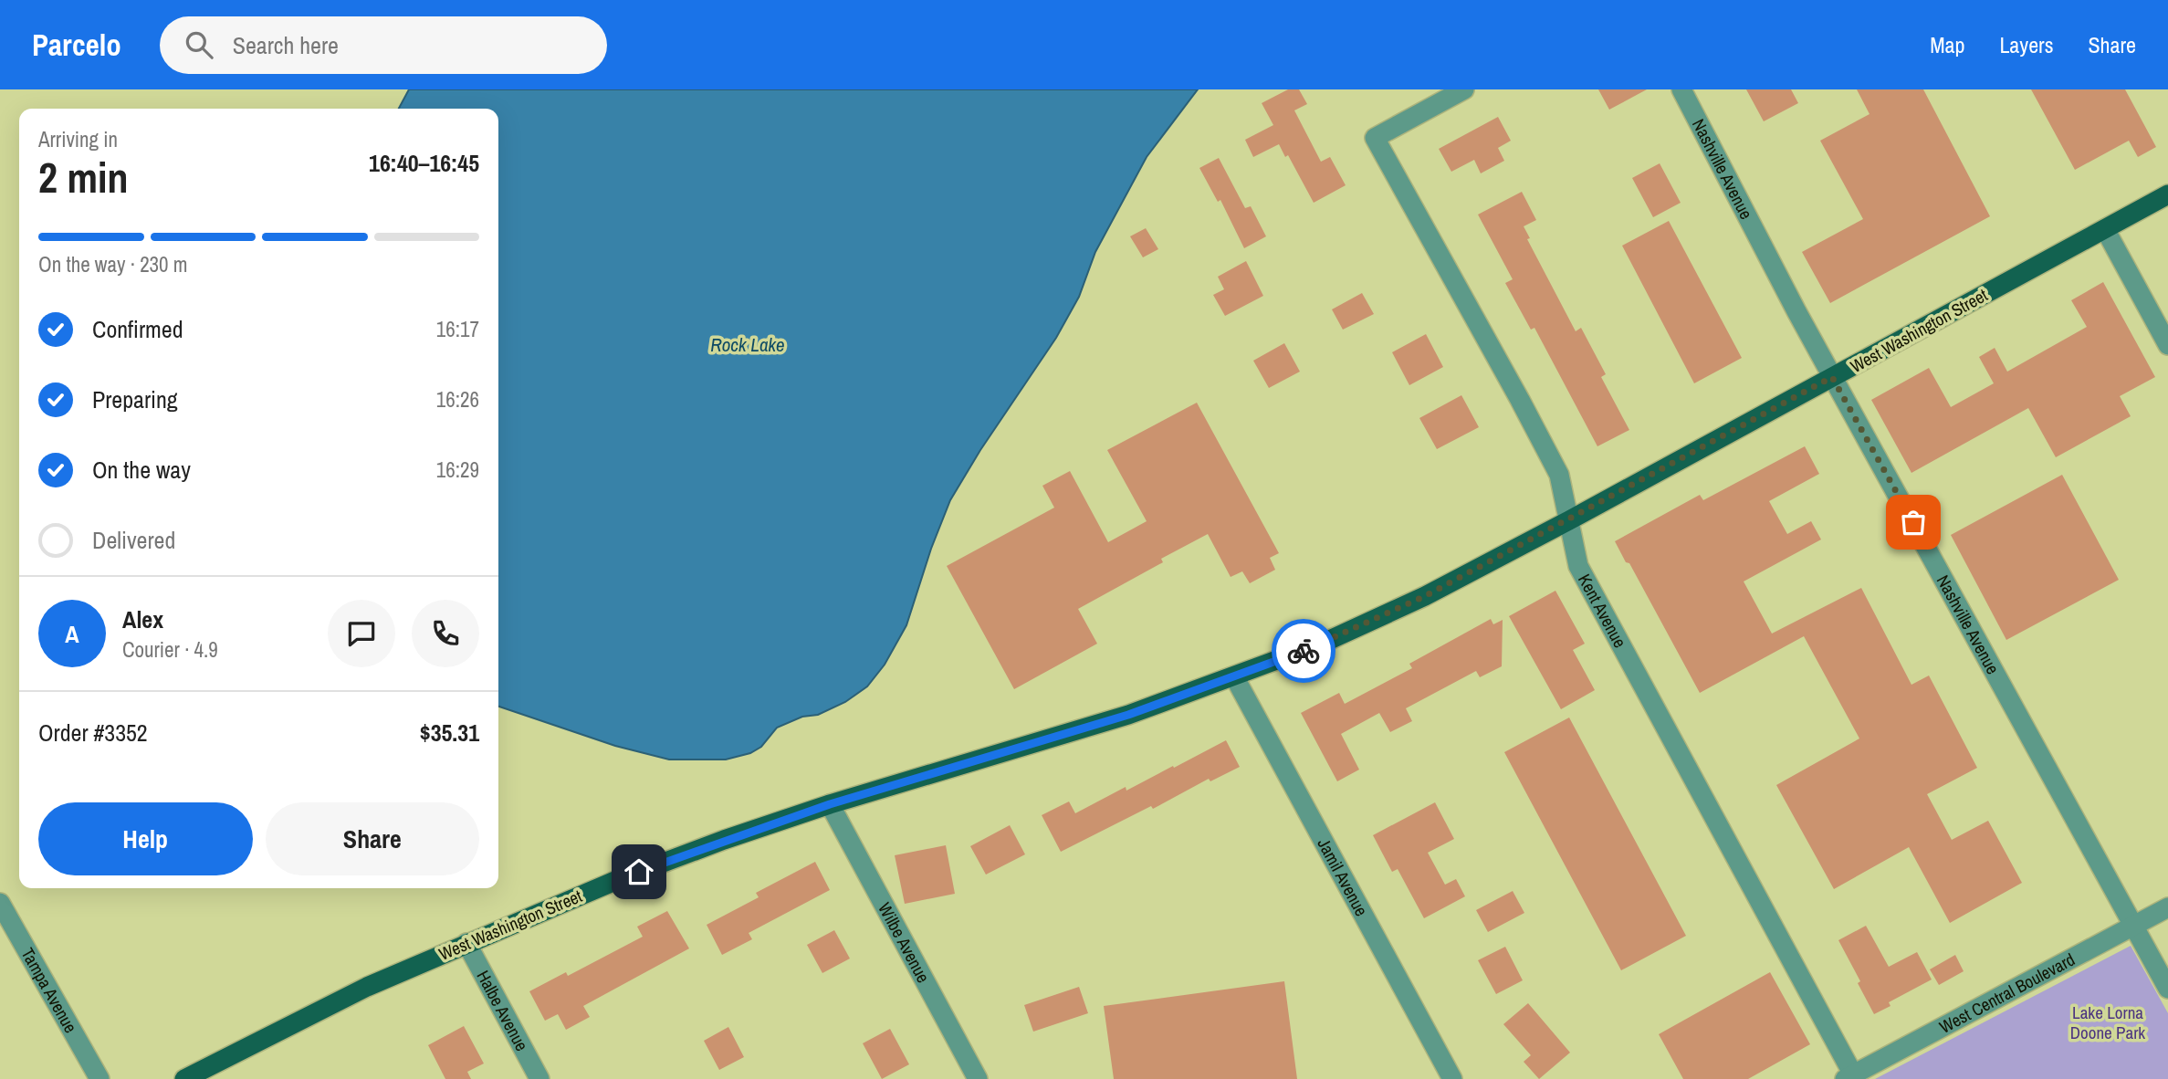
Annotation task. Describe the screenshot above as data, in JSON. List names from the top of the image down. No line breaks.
{"streets":{"main road":["West Washington Street"],"street":["Nashville Avenue","Kent Avenue","Jamil Avenue","Wilbe Avenue","Tampa Avenue","West Central Boulevard","Halbe Avenue"]},"crossings":[["Nashville Avenue","West Washington Street"],["Nashville Avenue","West Central Boulevard"],["West Washington Street","Kent Avenue"],["West Washington Street","Jamil Avenue"],["West Washington Street","Wilbe Avenue"],["West Washington Street","Halbe Avenue"],["Kent Avenue","West Central Boulevard"]],"water":["Rock Lake"],"parks":["Lake Lorna Doone Park"],"page":{"header":"Parcelo","search":"Search here","nav":["Map","Layers","Share"],"heading":["2 min","Arriving in","16:40–16:45"],"panel":["Alex","Courier · 4.9","Order #3352","$35.31"],"bar":"On the way · 230 m","list":[["Confirmed","16:17"],["Preparing","16:26"],["On the way","16:29"],"Delivered"],"round":"A","buttons":["Help","Share"]}}
